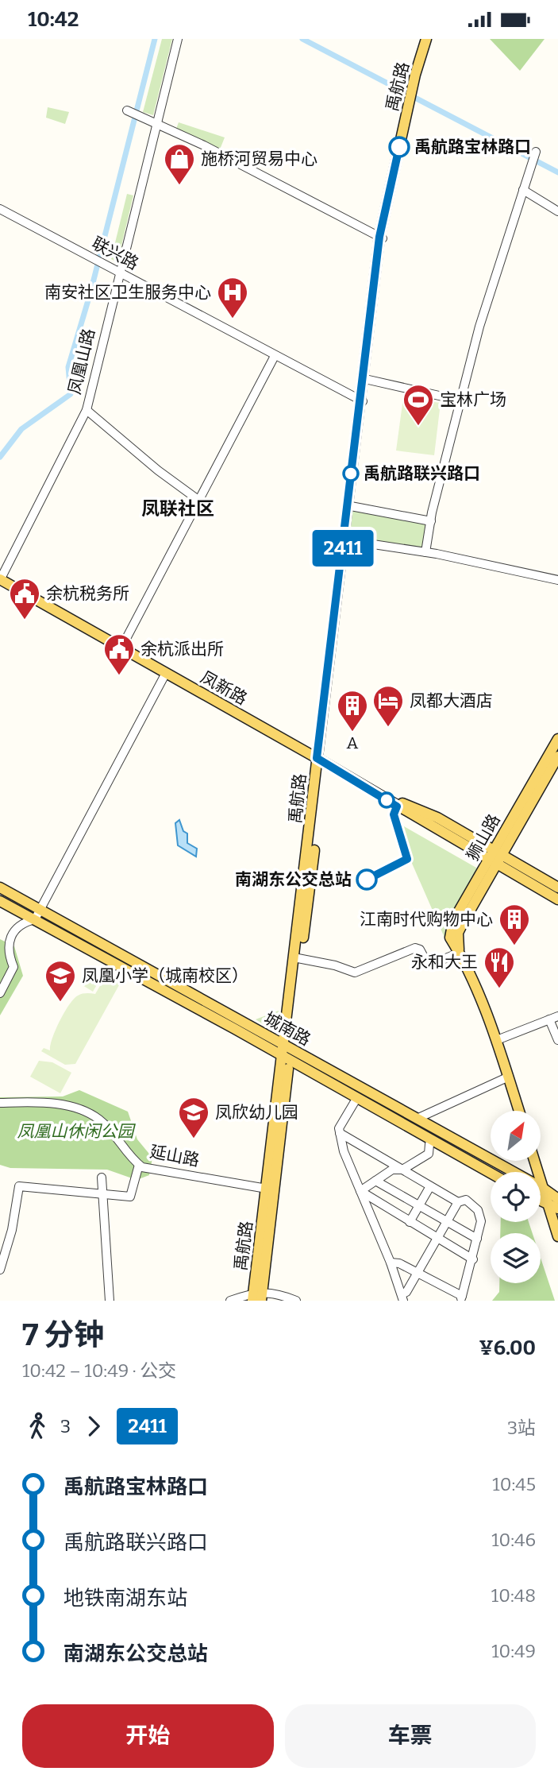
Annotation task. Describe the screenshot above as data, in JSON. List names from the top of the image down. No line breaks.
{"streets":{"main road":["禹航路","凤新路","狮山路","城南路"],"street":["联兴路","凤凰山路","延山路"]},"crossings":[["禹航路","联兴路"],["禹航路","凤新路"],["禹航路","城南路"],["禹航路","延山路"],["联兴路","凤凰山路"],["凤凰山路","凤新路"],["凤新路","狮山路"]],"districts":["凤联社区"],"parks":["凤凰山休闲公园"],"places":{"other":["禹航路宝林路口","禹航路联兴路口","南湖东公交总站"],"shop":["施桥河贸易中心"],"hospital":["南安社区卫生服务中心"],"sports":["宝林广场"],"public building":["余杭税务所","余杭派出所"],"hotel":["凤都大酒店"],"building":["A","江南时代购物中心"],"restaurant":["永和大王"],"school or university":["凤凰小学（城南校区）","凤欣幼儿园"]},"lines":["bus line 2411"],"north":"top right","page":{"status":"10:42","on_map":"2411","heading":["7 分钟","10:42 – 10:49 · 公交","¥6.00"],"legs":["3","2411","3站"],"list":[{"name":"禹航路宝林路口","value":"10:45"},{"name":"禹航路联兴路口","value":"10:46"},{"name":"地铁南湖东站","value":"10:48"},{"name":"南湖东公交总站","value":"10:49"}],"buttons":["开始","车票"]}}
